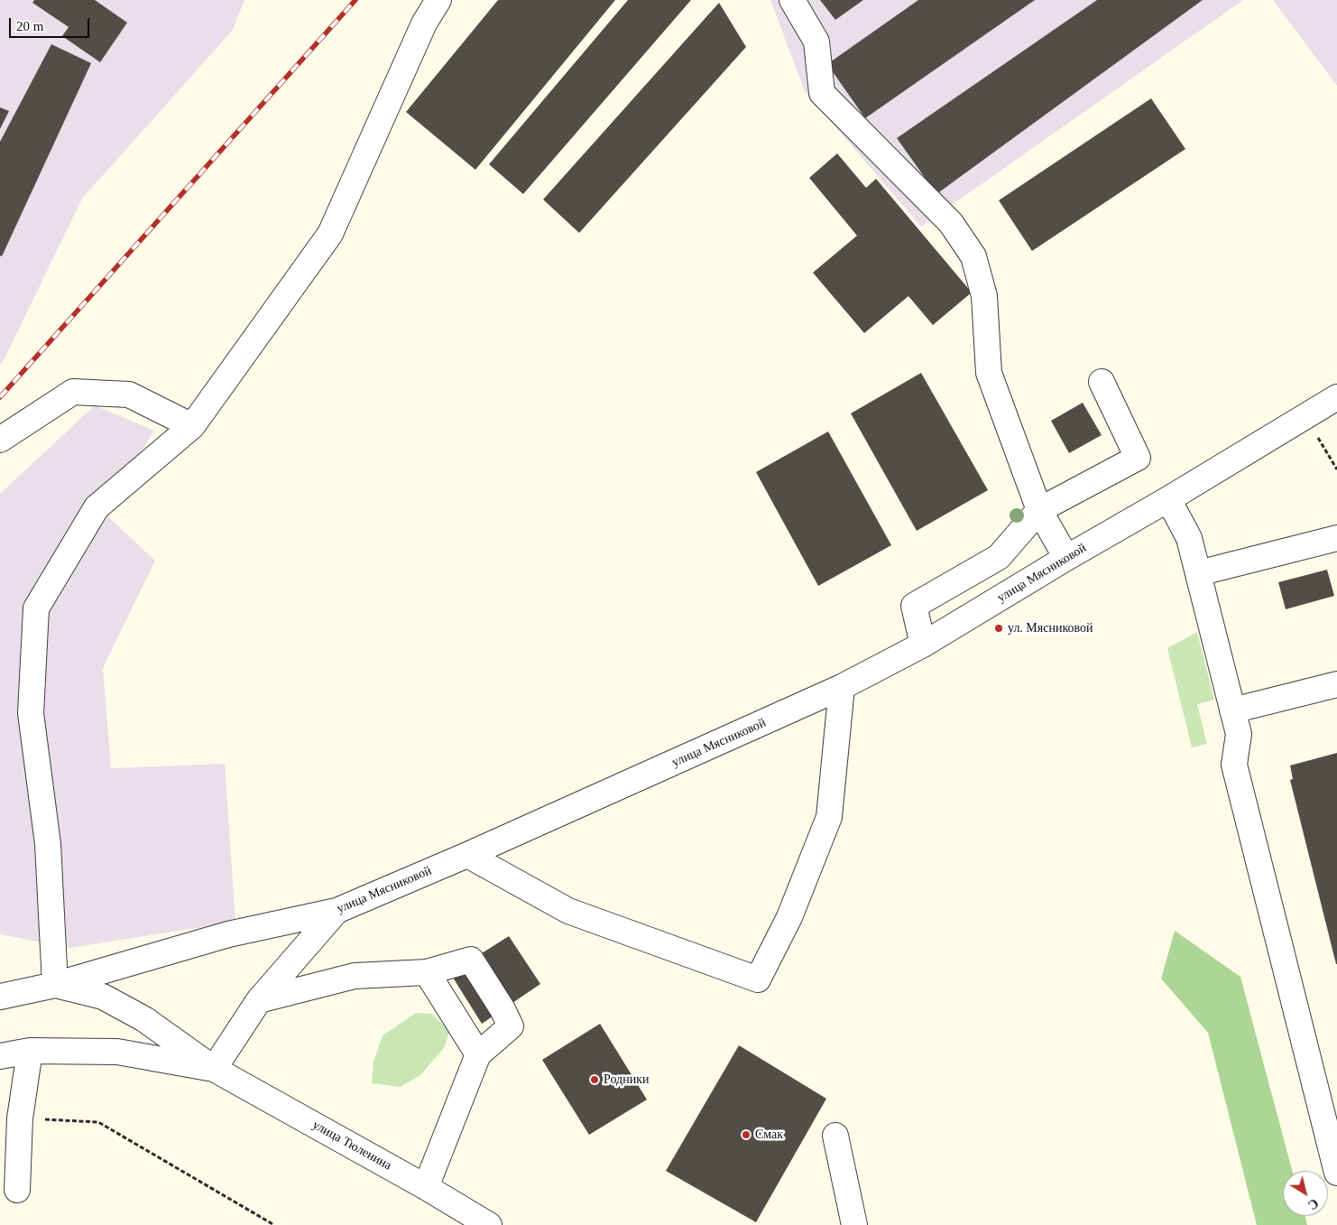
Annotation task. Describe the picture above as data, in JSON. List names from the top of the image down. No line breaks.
{"streets":{"street":["улица Мясниковой","улица Тюленина"]},"crossings":[["улица Мясниковой","улица Тюленина"]],"places":["ул. Мясниковой","Родники","Смак"],"scale_bar":"20 m","north":"bottom right"}
